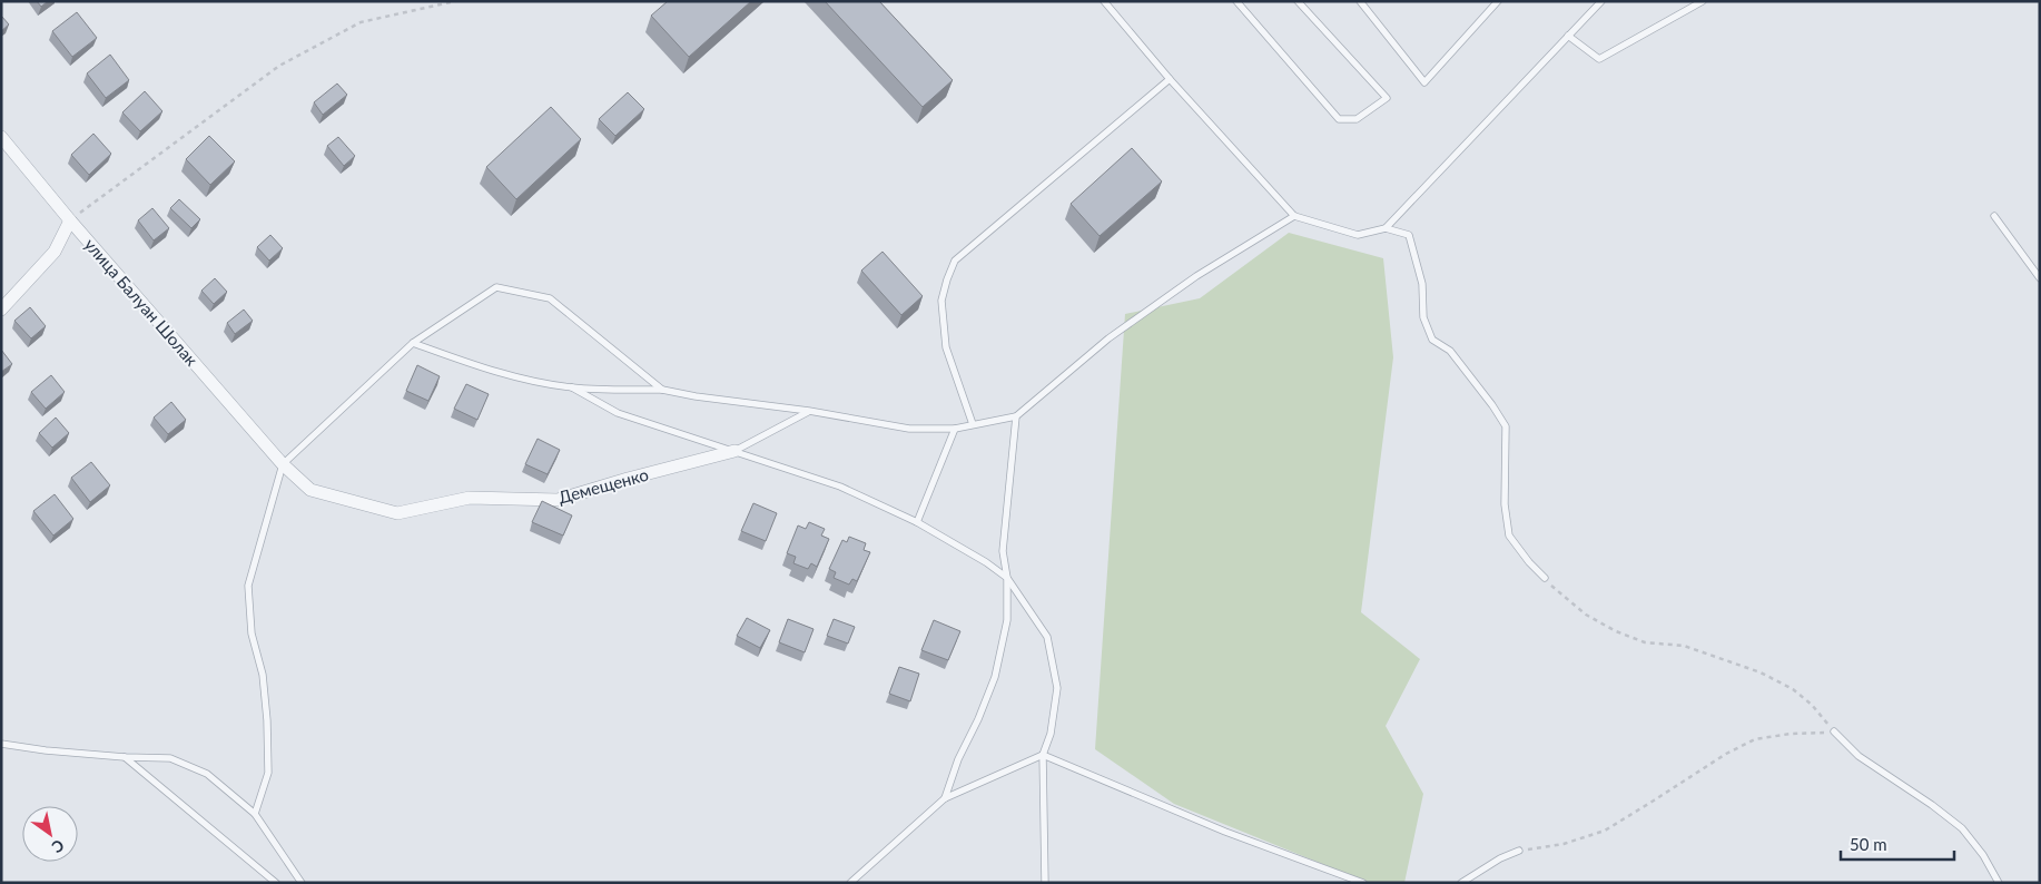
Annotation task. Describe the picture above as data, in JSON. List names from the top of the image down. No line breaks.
{"streets":{"street":["улица Балуан Шолак","Демещенко"]},"crossings":[["улица Балуан Шолак","Демещенко"]],"scale_bar":"50 m","north":"bottom right"}
